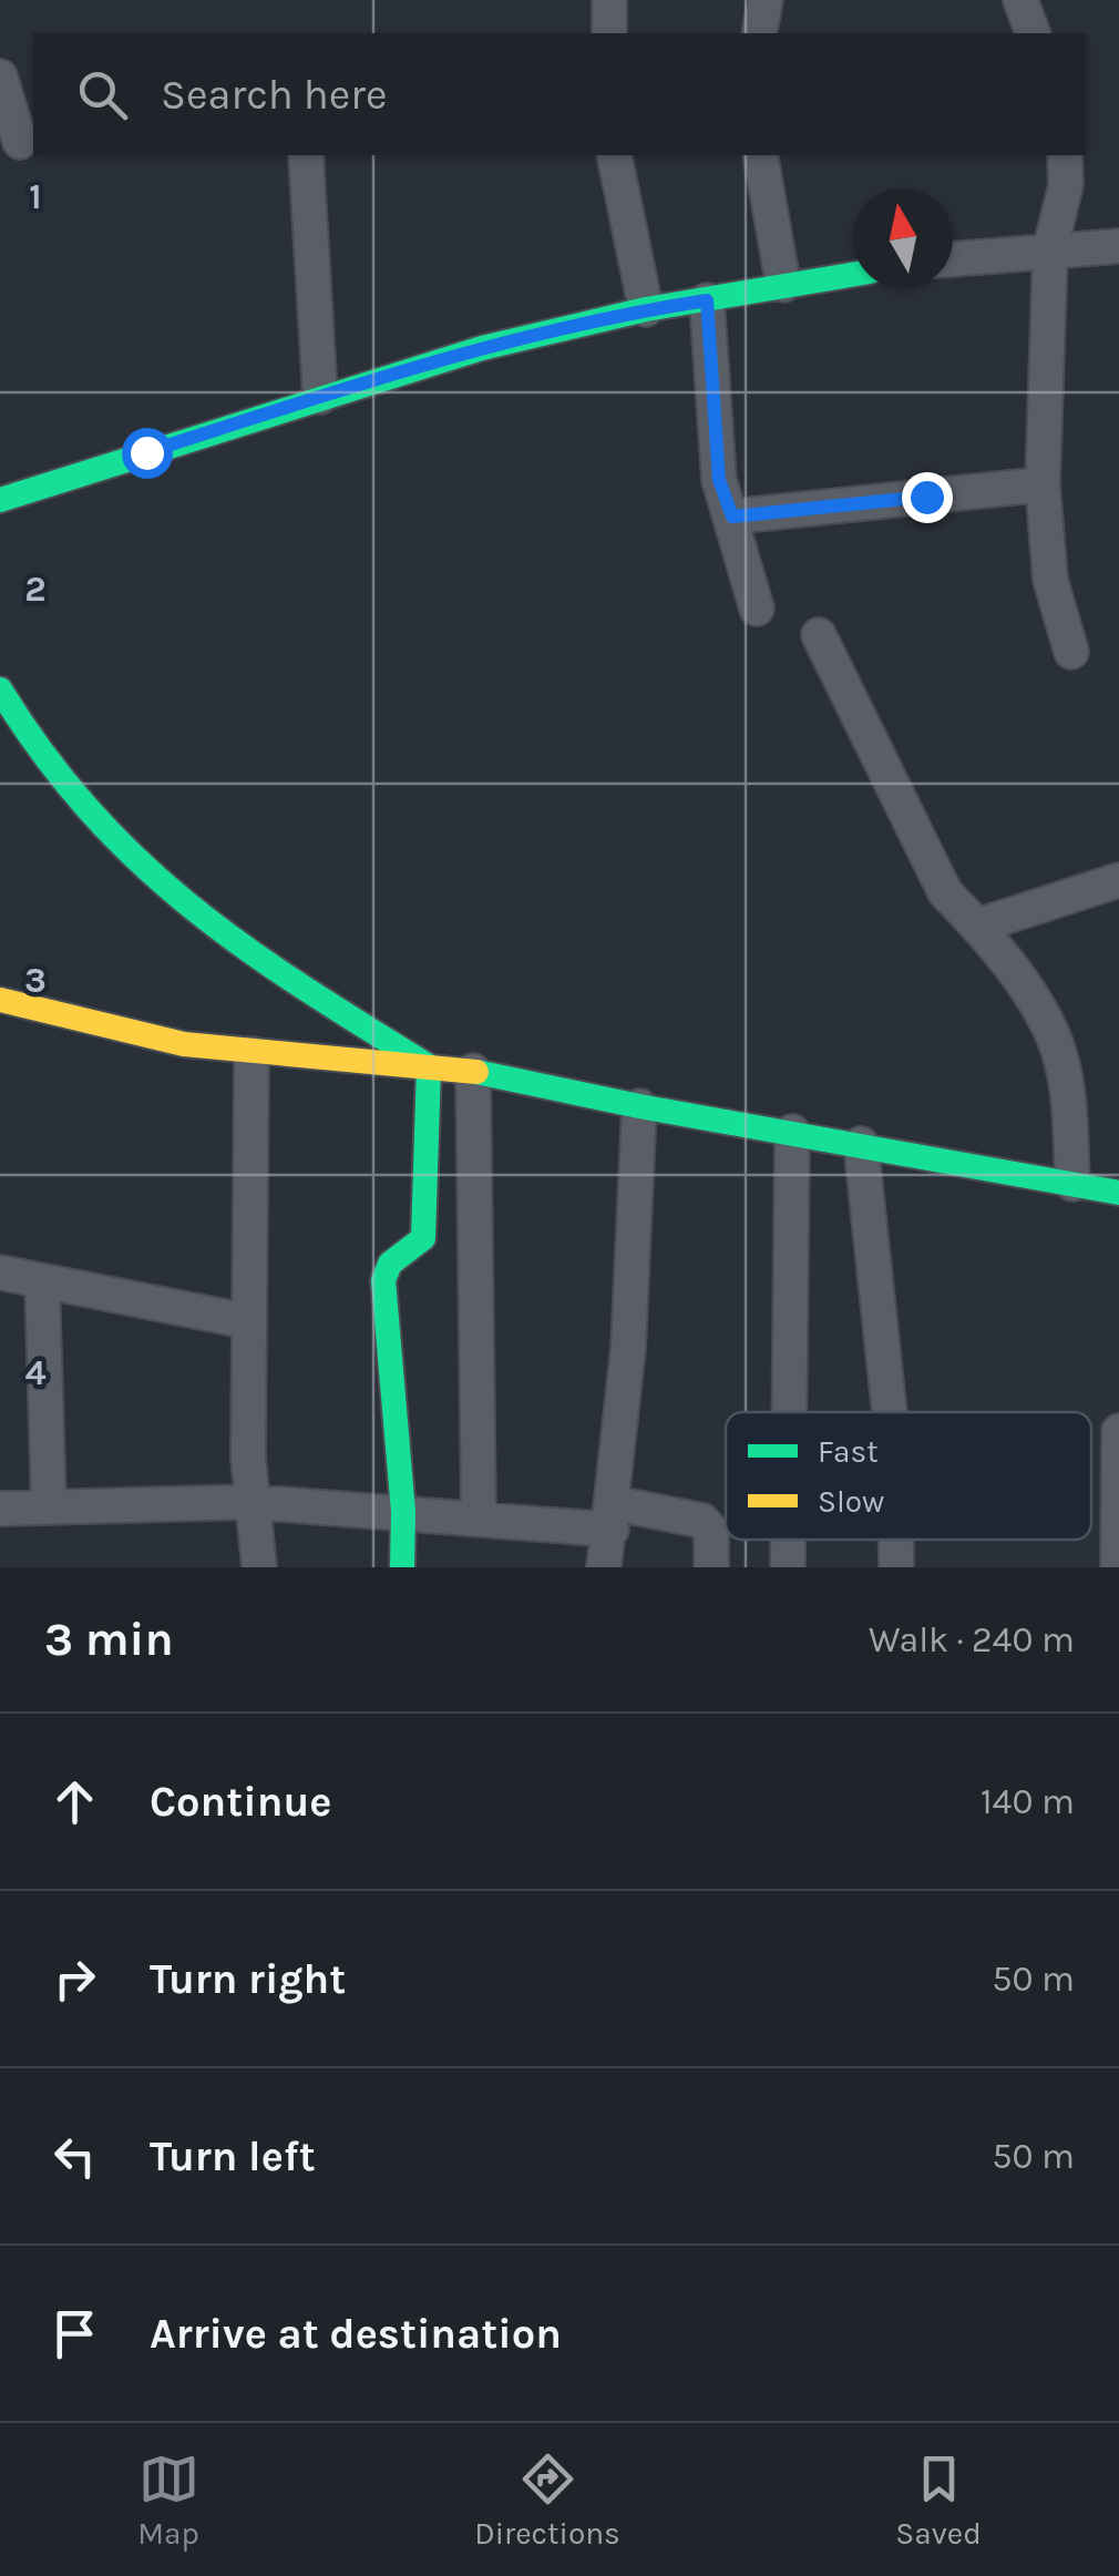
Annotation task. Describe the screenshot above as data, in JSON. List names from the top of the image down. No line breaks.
{"legend":["Fast","Slow"],"north":"top","page":{"search":"Search here","heading":["3 min","Walk · 240 m"],"list":[["Continue","140 m"],["Turn right","50 m"],["Turn left","50 m"],"Arrive at destination"],"nav":["Map","Directions","Saved"]},"grid":{"rows":["1","2","3","4"]}}
